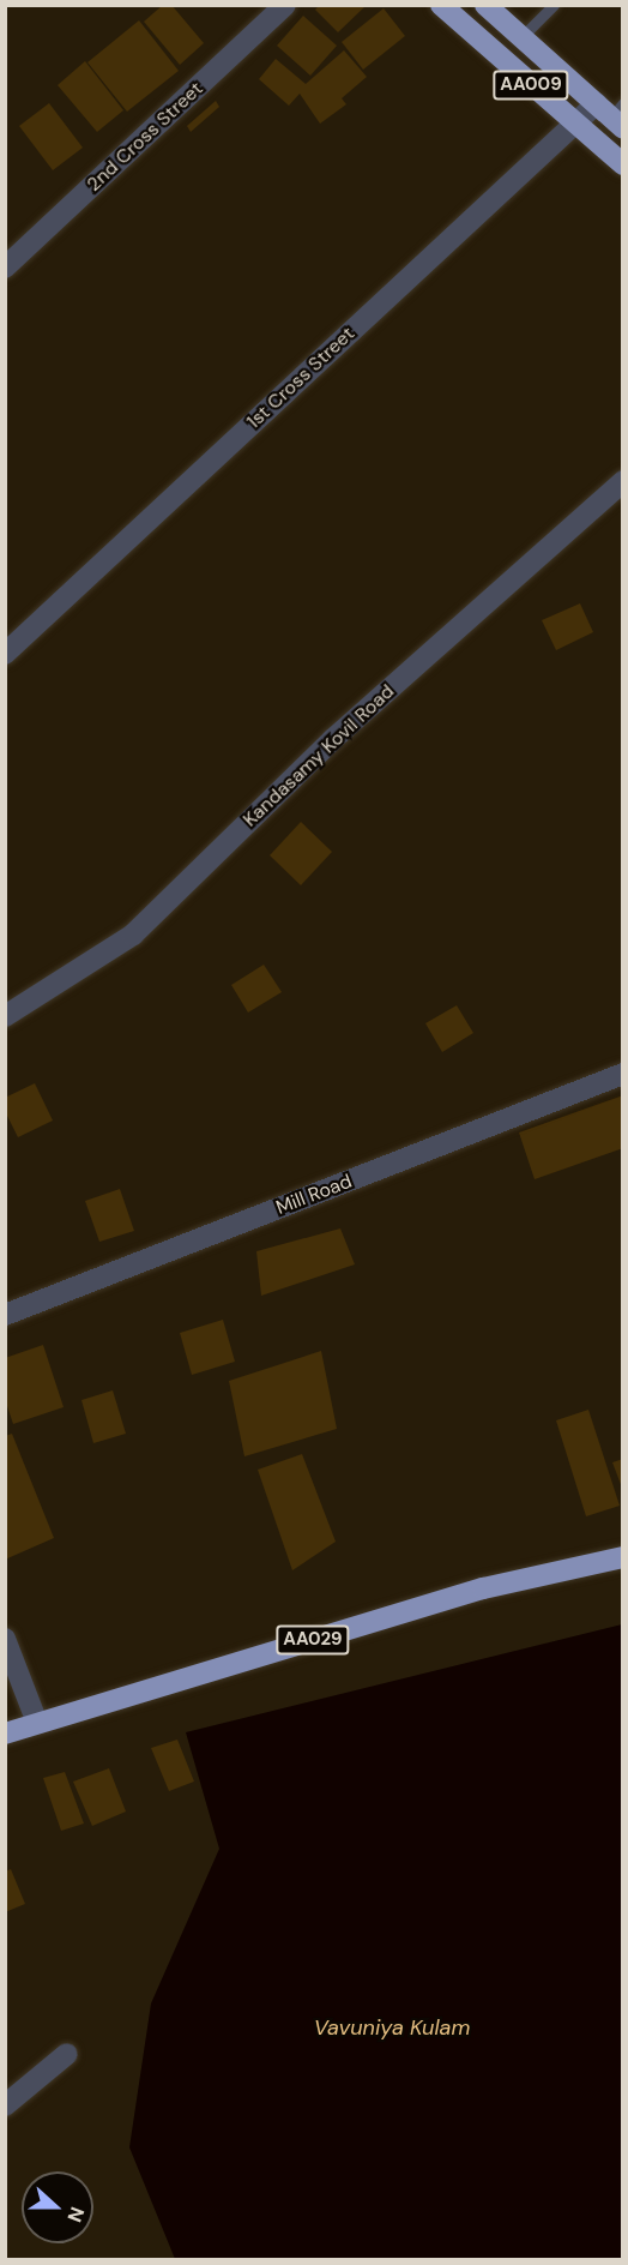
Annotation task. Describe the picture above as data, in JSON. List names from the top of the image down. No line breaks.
{"streets":{"highway":["AA009","AA029"],"street":["2nd Cross Street","1st Cross Street","Kandasamy Kovil Road","Mill Road"]},"crossings":[["AA009","1st Cross Street"]],"water":["Vavuniya Kulam"],"north":"right"}
